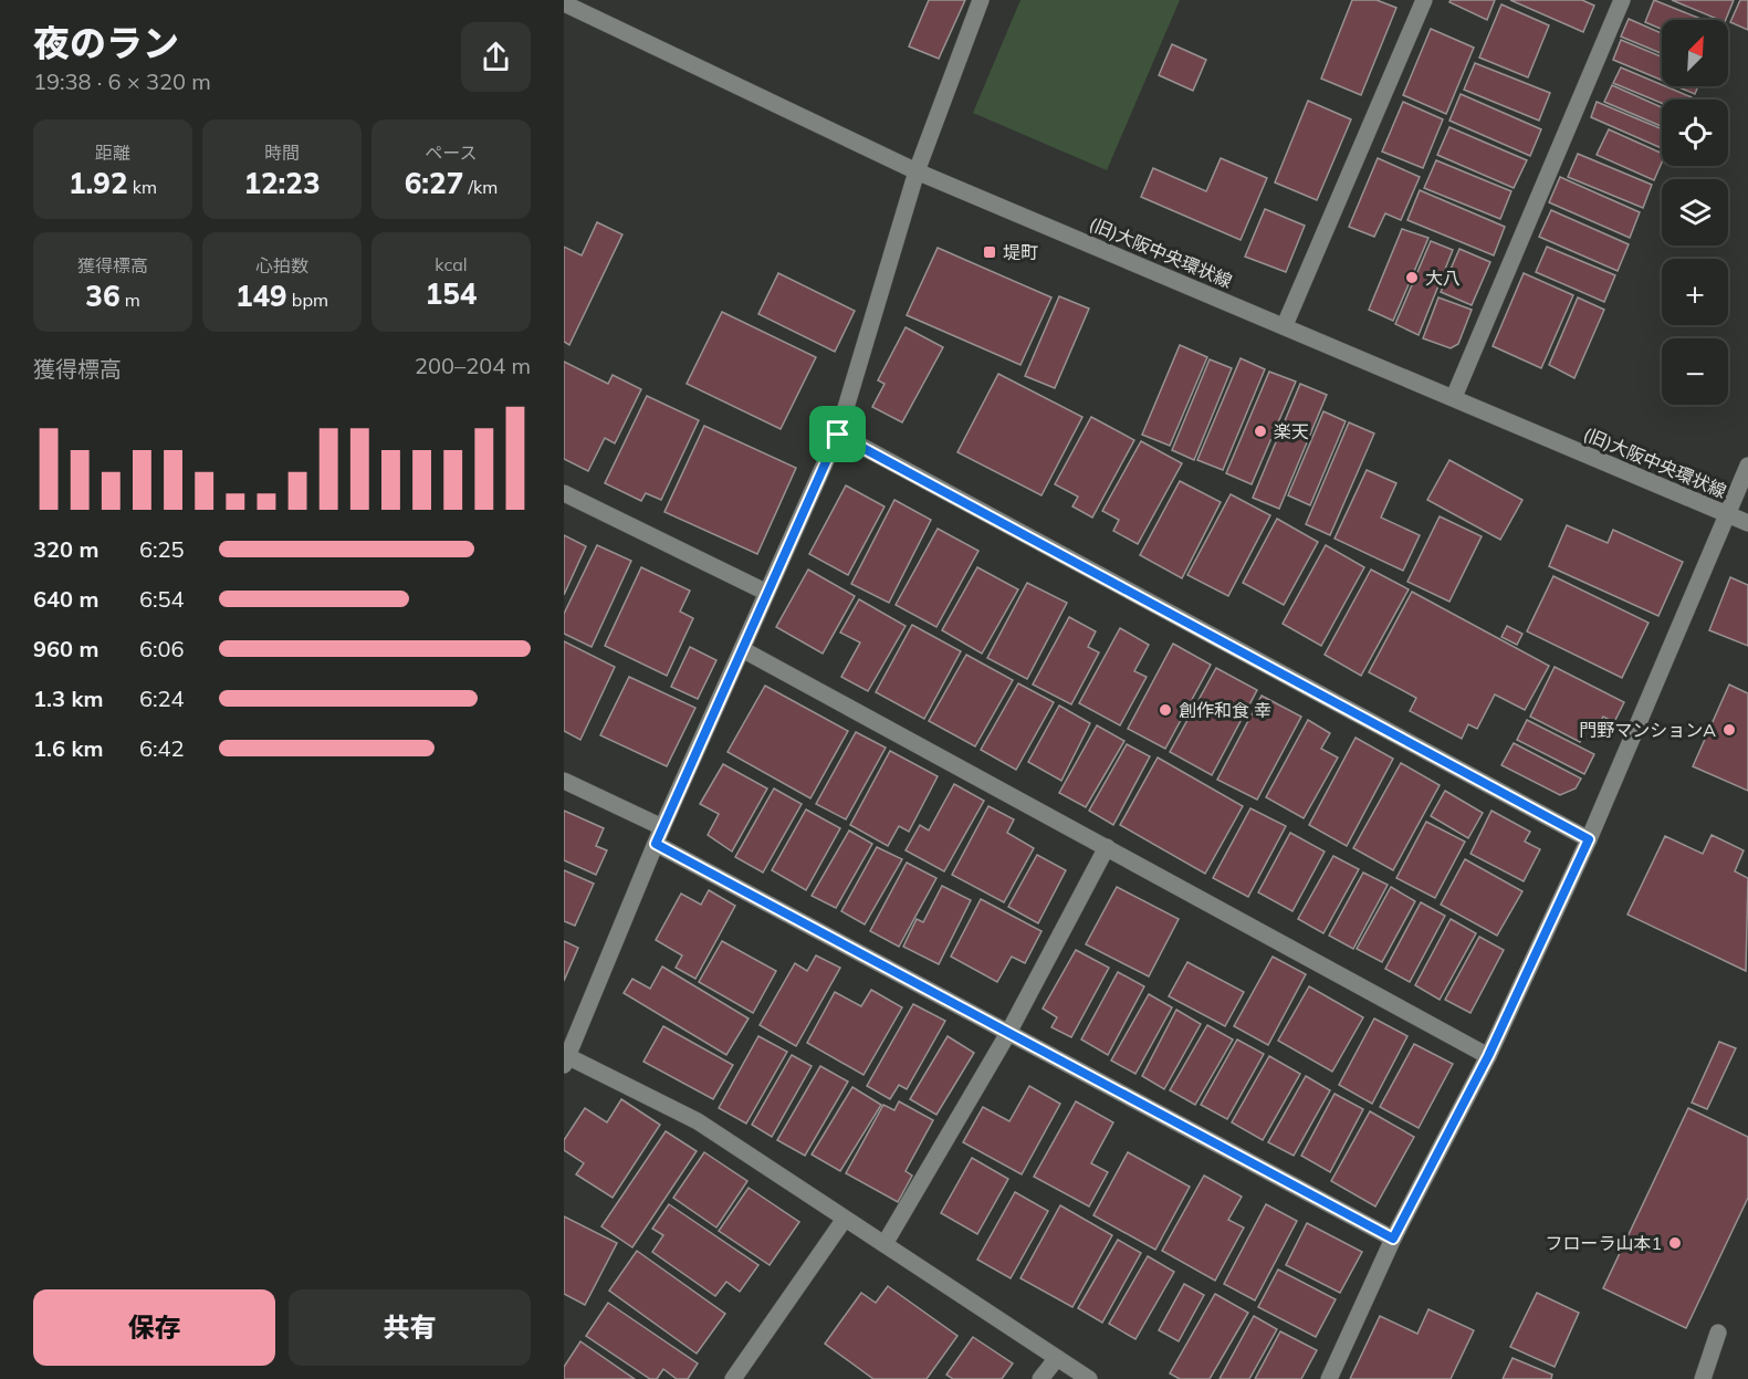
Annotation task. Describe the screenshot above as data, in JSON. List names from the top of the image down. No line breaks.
{"streets":{"street":["(旧)大阪中央環状線"]},"places":{"transit":["堤町"],"other":["大八","楽天","創作和食 幸","門野マンションA","フローラ山本1"]},"north":"top right","page":{"heading":["夜のラン","19:38 · 6 × 320 m"],"map_buttons":["+","−"],"stats":[["距離","1.92 km"],["時間","12:23"],["ペース","6:27 /km"],["獲得標高","36 m"],["心拍数","149 bpm"],["kcal","154"]],"chart":["獲得標高","200–204 m"],"list":[{"name":"320 m","note":"6:25"},{"name":"640 m","note":"6:54"},{"name":"960 m","note":"6:06"},{"name":"1.3 km","note":"6:24"},{"name":"1.6 km","note":"6:42"}],"buttons":["保存","共有"]}}
